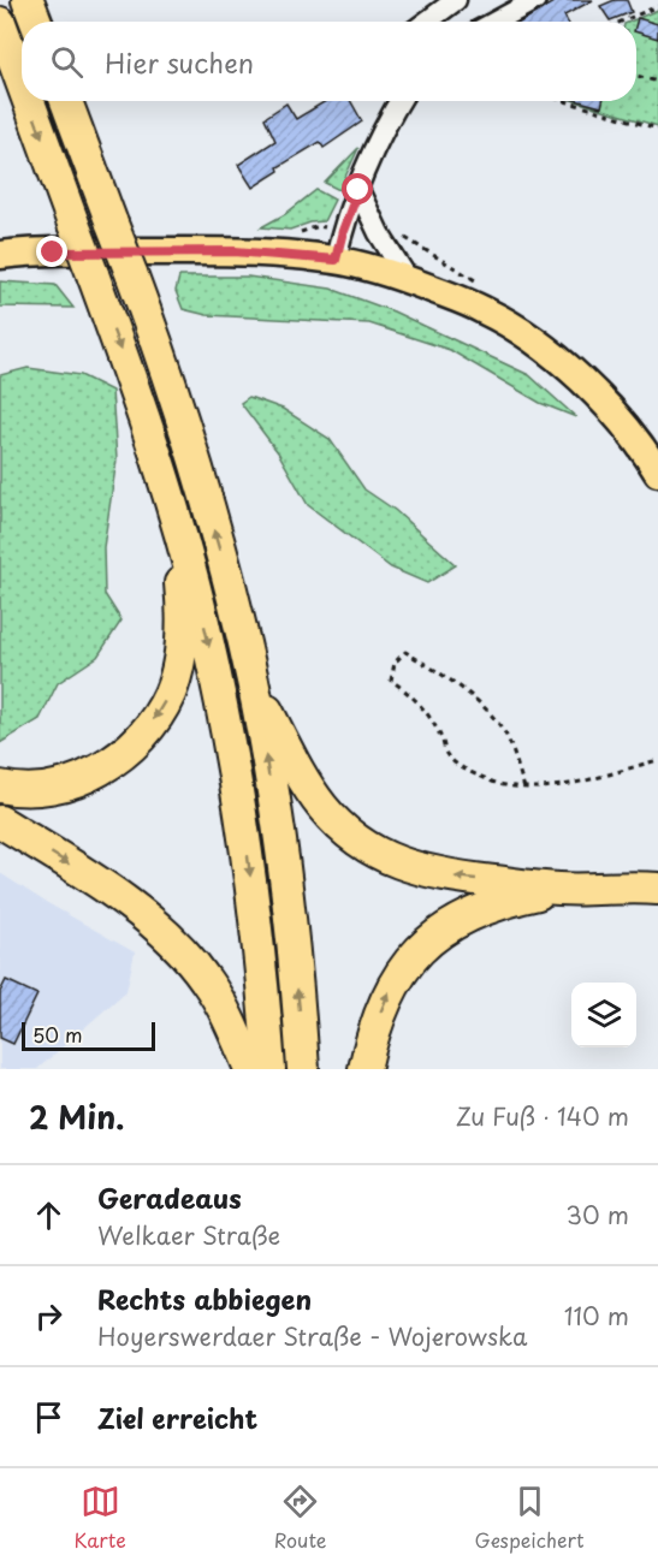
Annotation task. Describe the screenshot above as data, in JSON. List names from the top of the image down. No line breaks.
{"scale_bar":"50 m","page":{"search":"Hier suchen","scale":"50 m","heading":["2 Min.","Zu Fuß · 140 m"],"list":[["Geradeaus","Welkaer Straße","30 m"],["Rechts abbiegen","Hoyerswerdaer Straße - Wojerowska","110 m"],"Ziel erreicht"],"nav":["Karte","Route","Gespeichert"]}}
